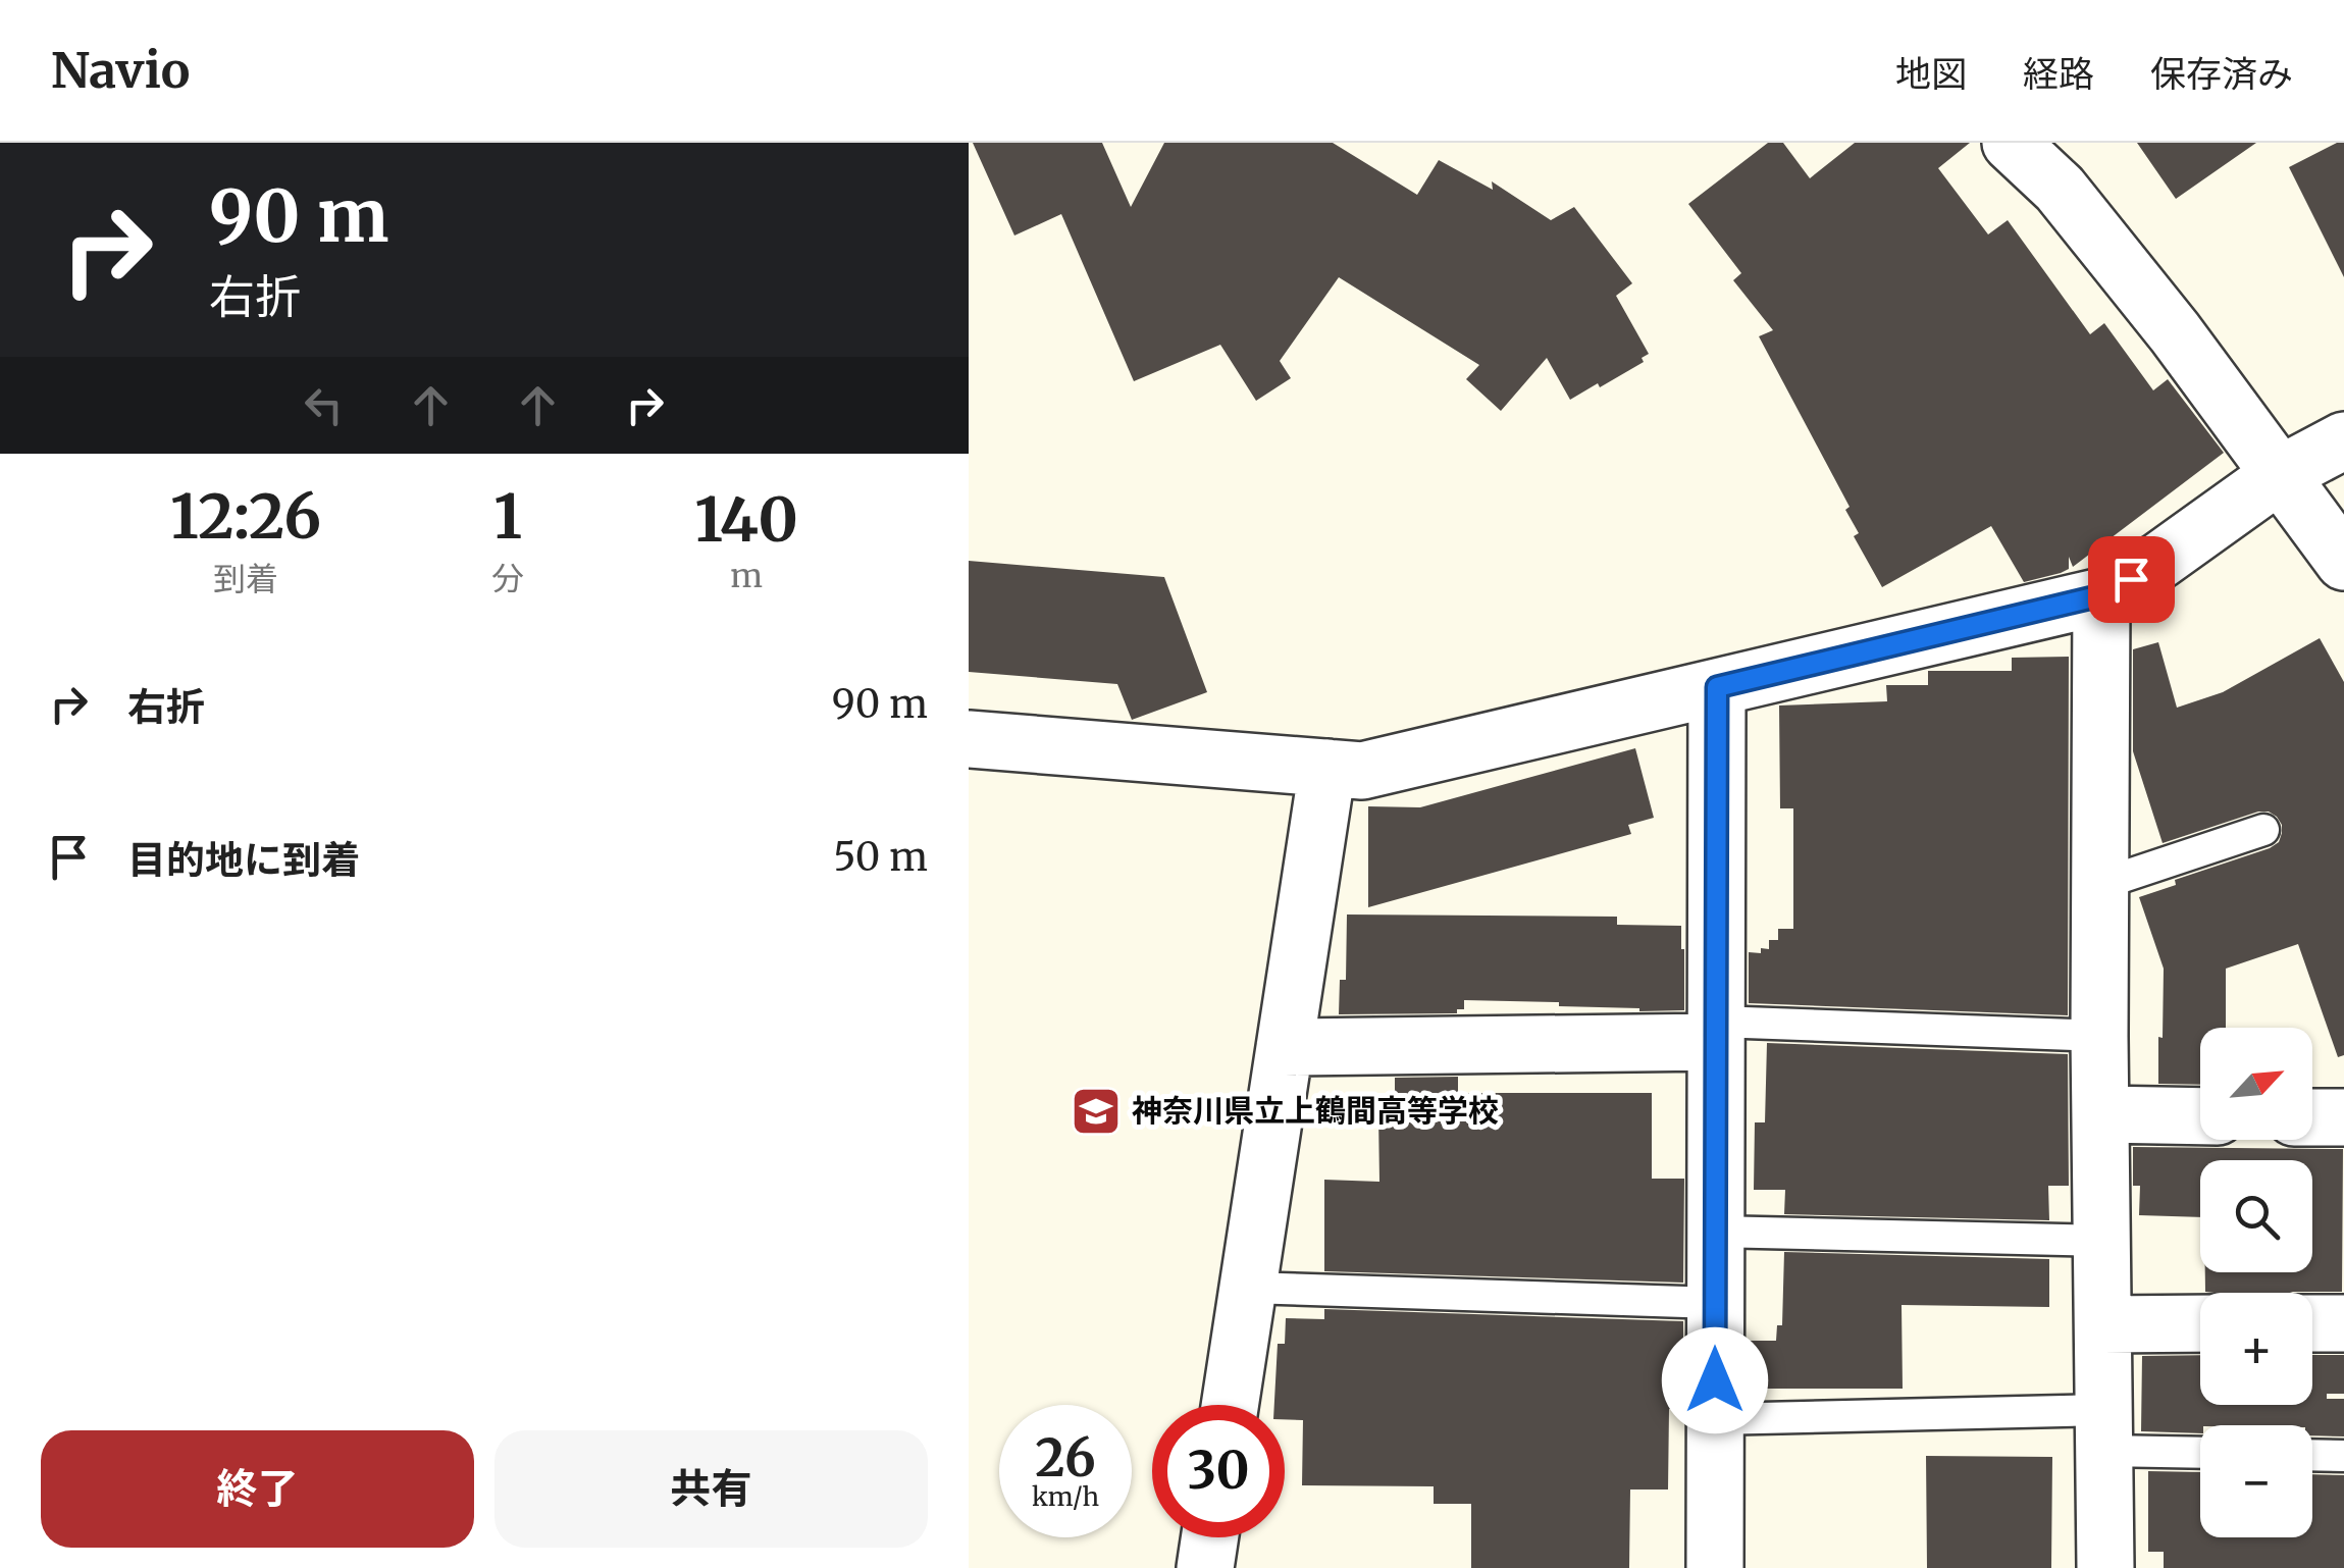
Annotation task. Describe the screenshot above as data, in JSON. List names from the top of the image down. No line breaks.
{"places":{"school or university":["神奈川県立上鶴間高等学校"]},"north":"top right","page":{"header":"Navio","nav":["地図","経路","保存済み"],"turn":["90 m","右折"],"eta":["12:26","到着","1","分","140","m"],"list":[{"name":"右折","value":"90 m"},{"name":"目的地に到着","value":"50 m"}],"map_buttons":["+","−"],"speed":"26 km/h","limit":"30","buttons":["終了","共有"]}}
